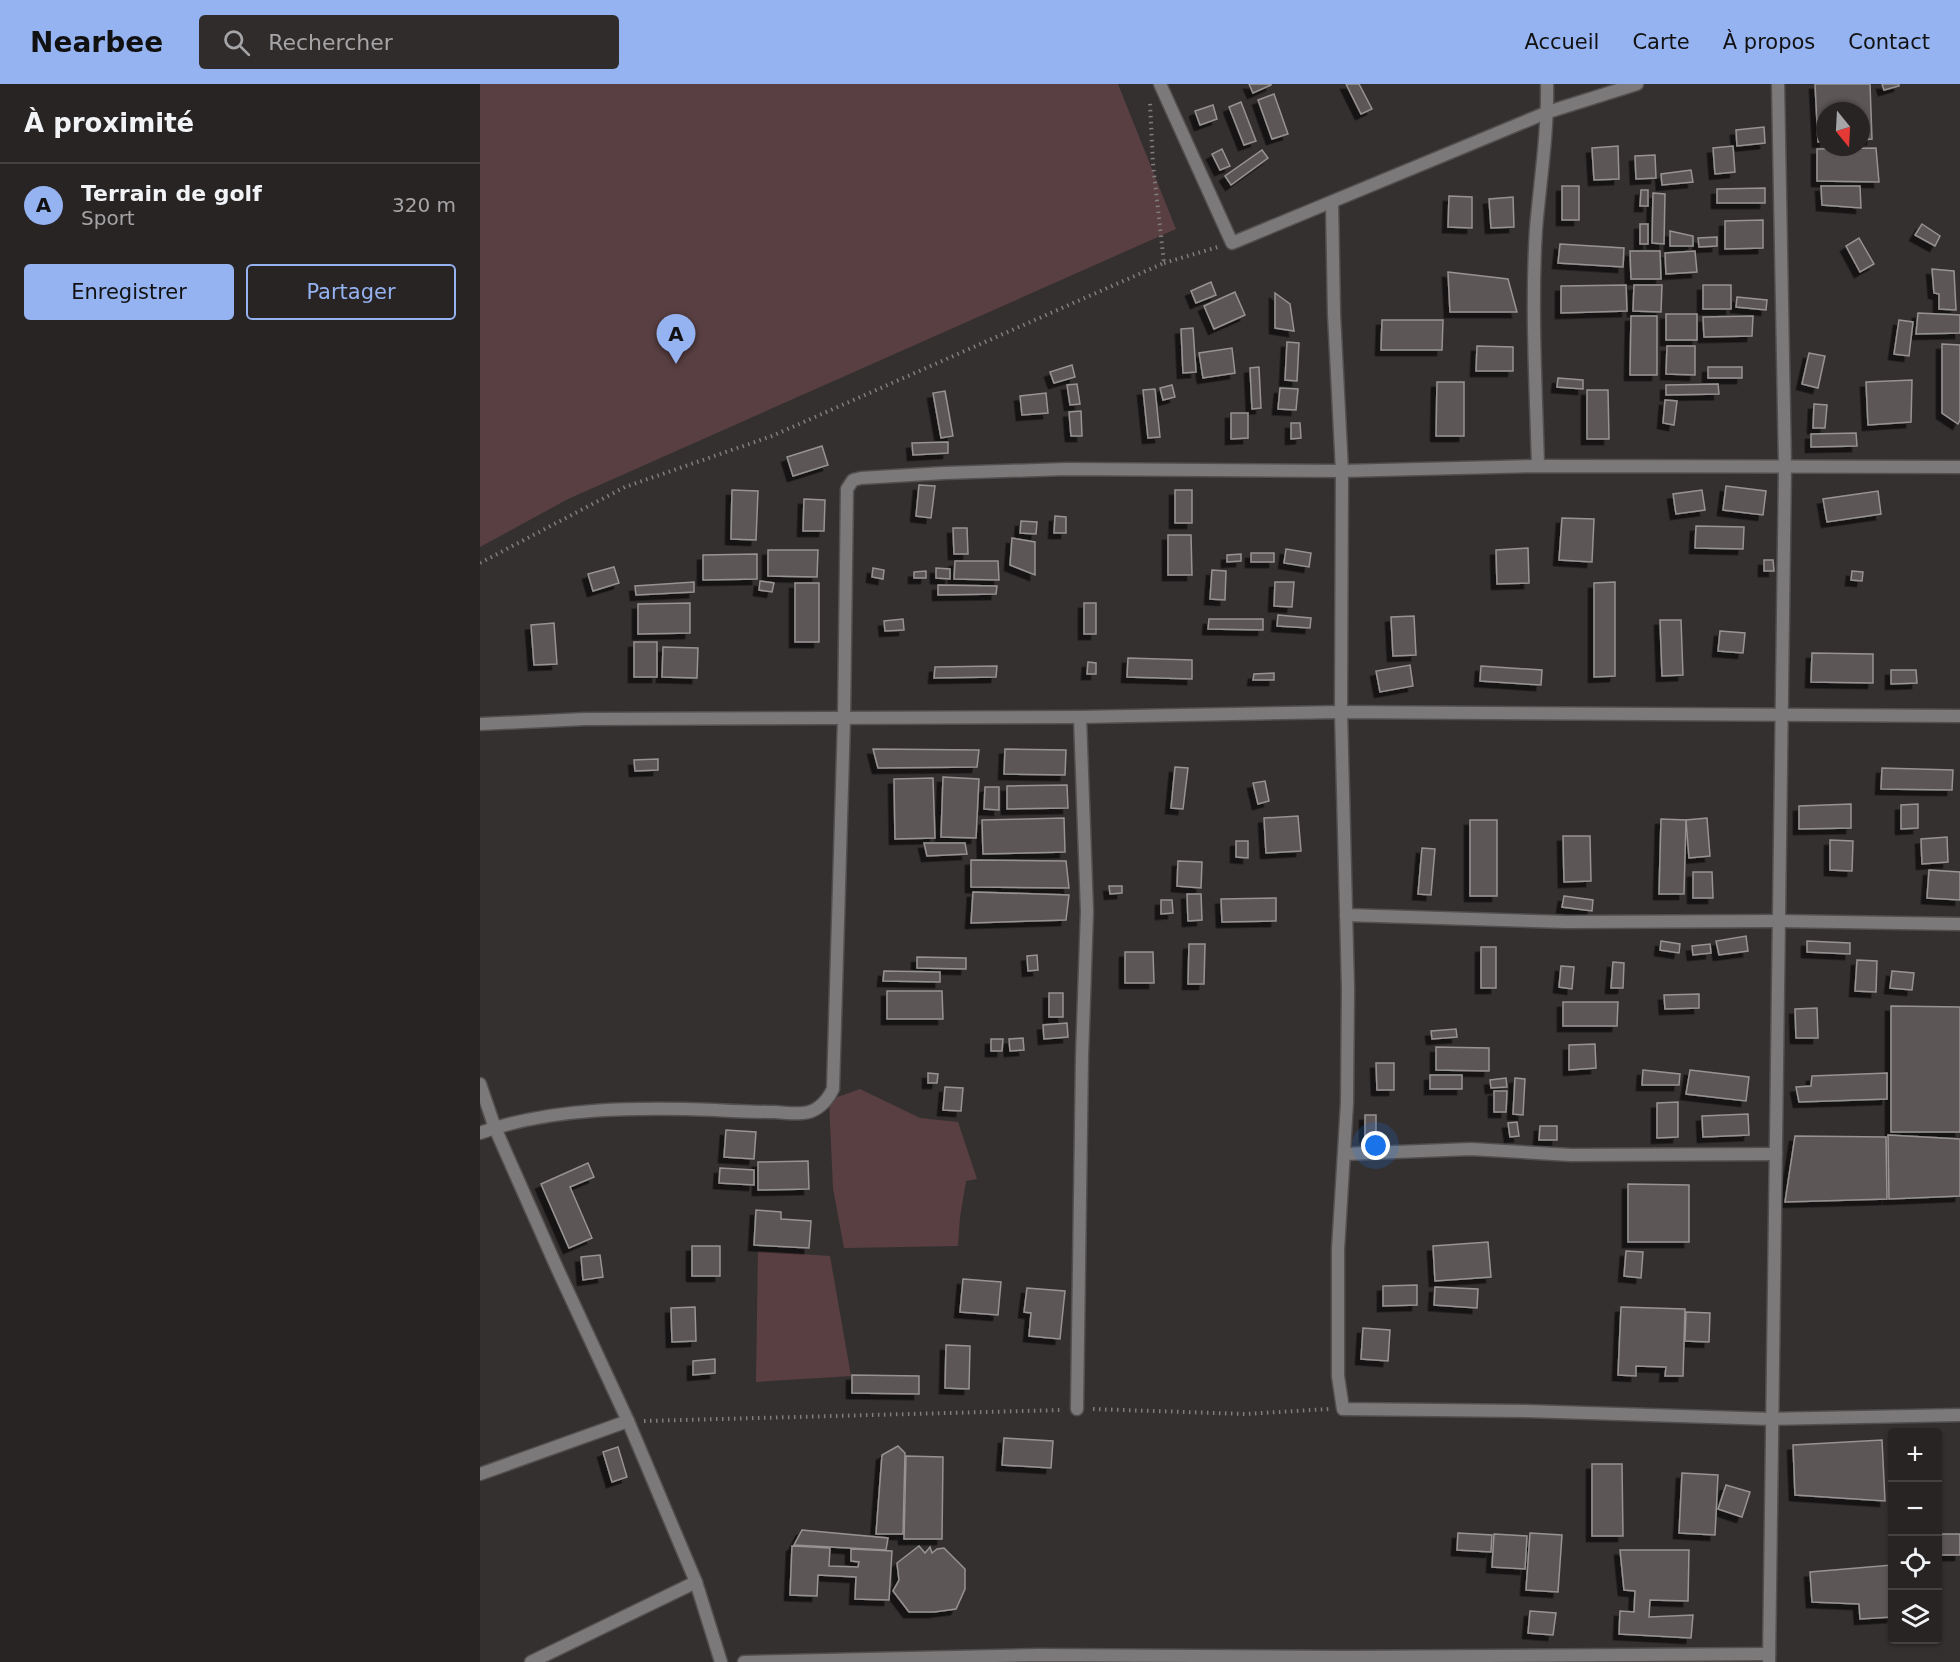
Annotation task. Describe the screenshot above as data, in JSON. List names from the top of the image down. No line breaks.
{"north":"bottom","page":{"header":"Nearbee","search":"Rechercher","nav":["Accueil","Carte","À propos","Contact"],"heading":"À proximité","list":[{"mark":"A","name":"Terrain de golf","note":"Sport","value":"320 m"}],"buttons":["Enregistrer","Partager"],"pins":"A","map_buttons":["+","−"]}}
